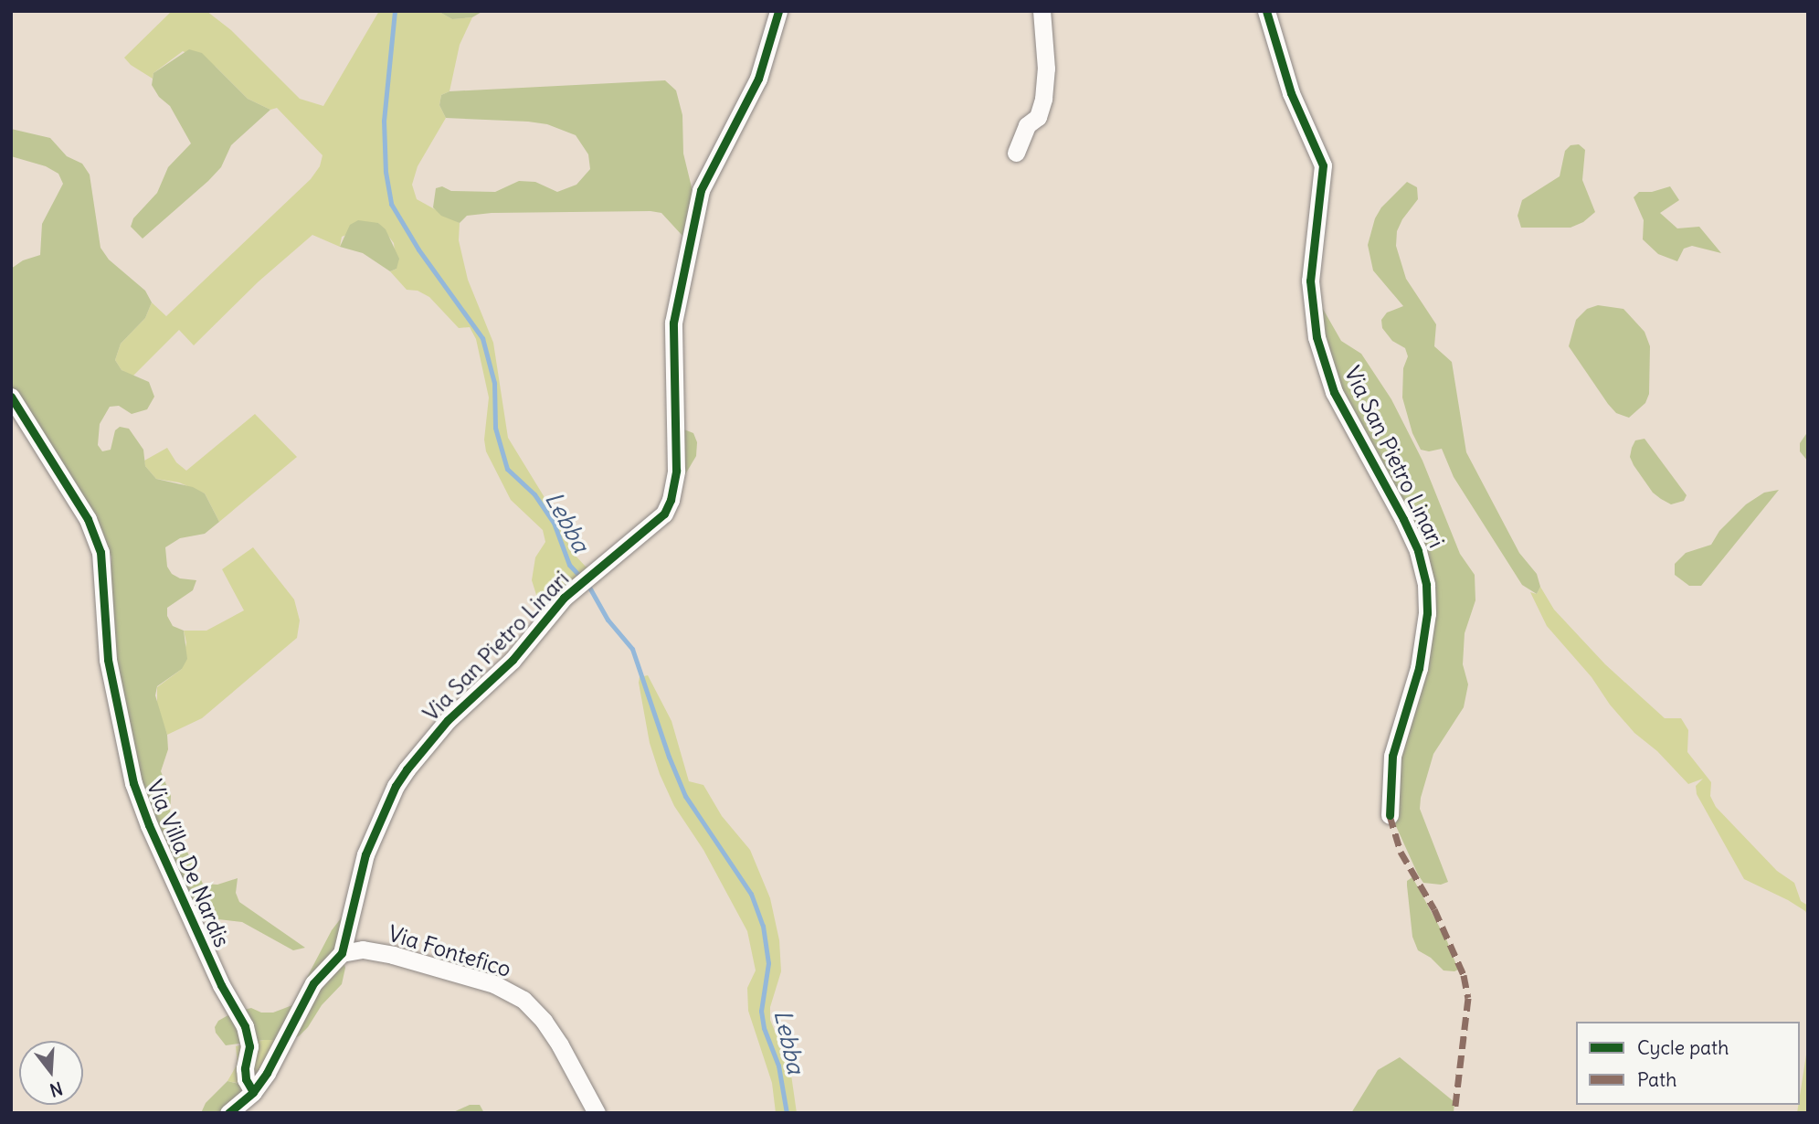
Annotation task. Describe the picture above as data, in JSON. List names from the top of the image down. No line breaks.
{"streets":{"street":["Via San Pietro Linari","Via Villa De Nardis","Via Fontefico"]},"crossings":[["Via San Pietro Linari","Via Villa De Nardis"],["Via San Pietro Linari","Via Fontefico"]],"water":["Lebba"],"legend":["Cycle path","Path"],"north":"bottom"}
